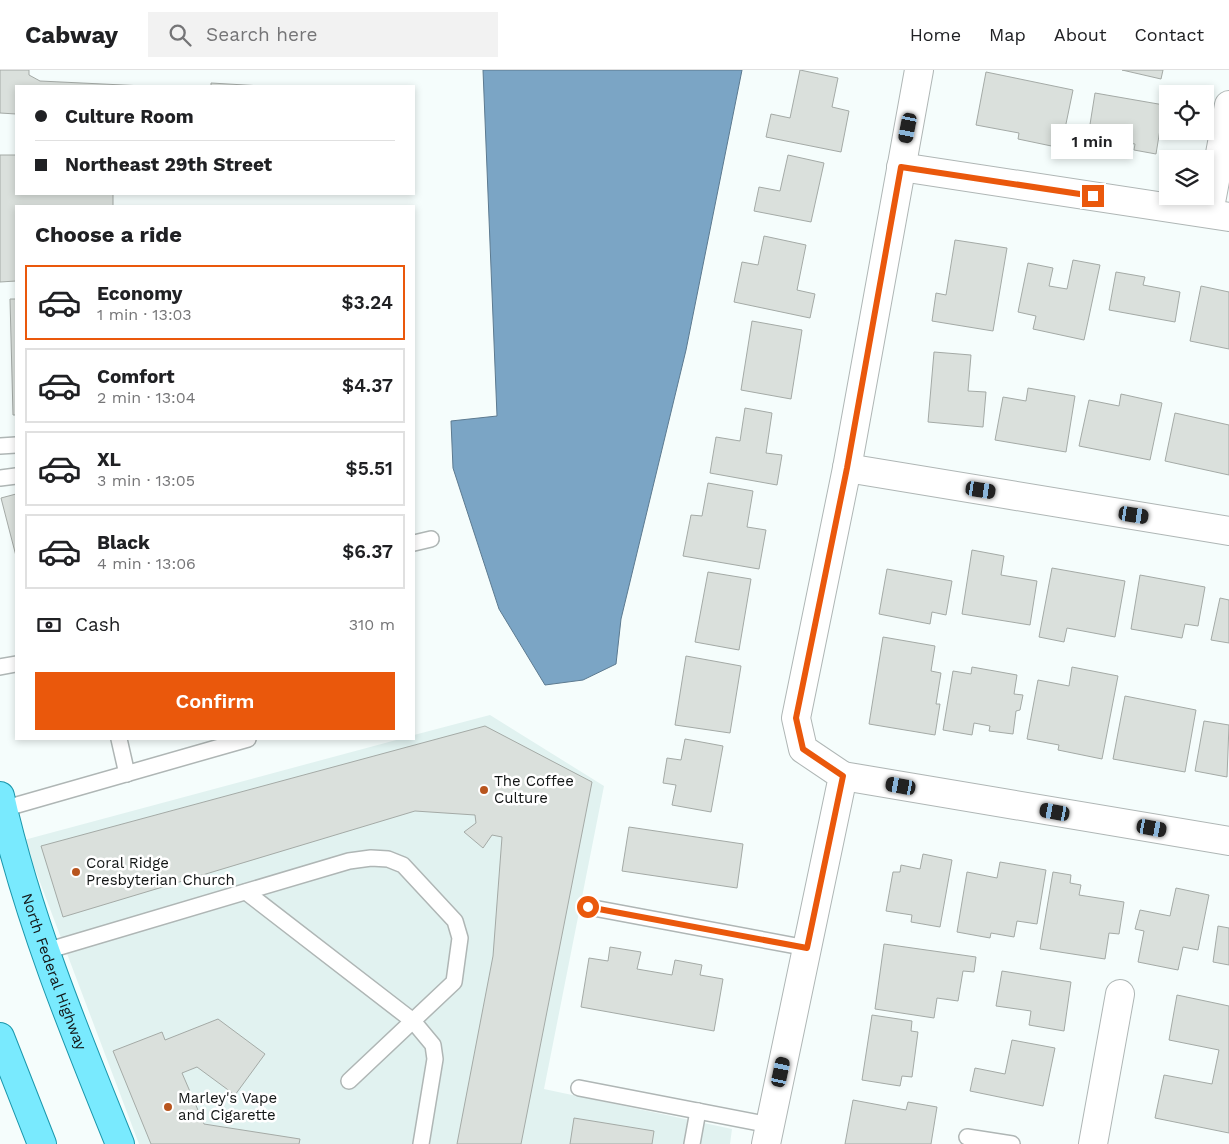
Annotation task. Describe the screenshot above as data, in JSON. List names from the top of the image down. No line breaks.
{"streets":{"main road":["North Federal Highway"]},"places":["The Coffee Culture","Coral Ridge Presbyterian Church","Marley's Vape and Cigarette"],"page":{"header":"Cabway","search":"Search here","nav":["Home","Map","About","Contact"],"banner":["Culture Room","Northeast 29th Street"],"bubble":"1 min","heading":"Choose a ride","list":[{"name":"Economy","note":"1 min · 13:03","value":"$3.24"},{"name":"Comfort","note":"2 min · 13:04","value":"$4.37"},{"name":"XL","note":"3 min · 13:05","value":"$5.51"},{"name":"Black","note":"4 min · 13:06","value":"$6.37"}],"pay":["Cash","310 m"],"buttons":"Confirm"}}
